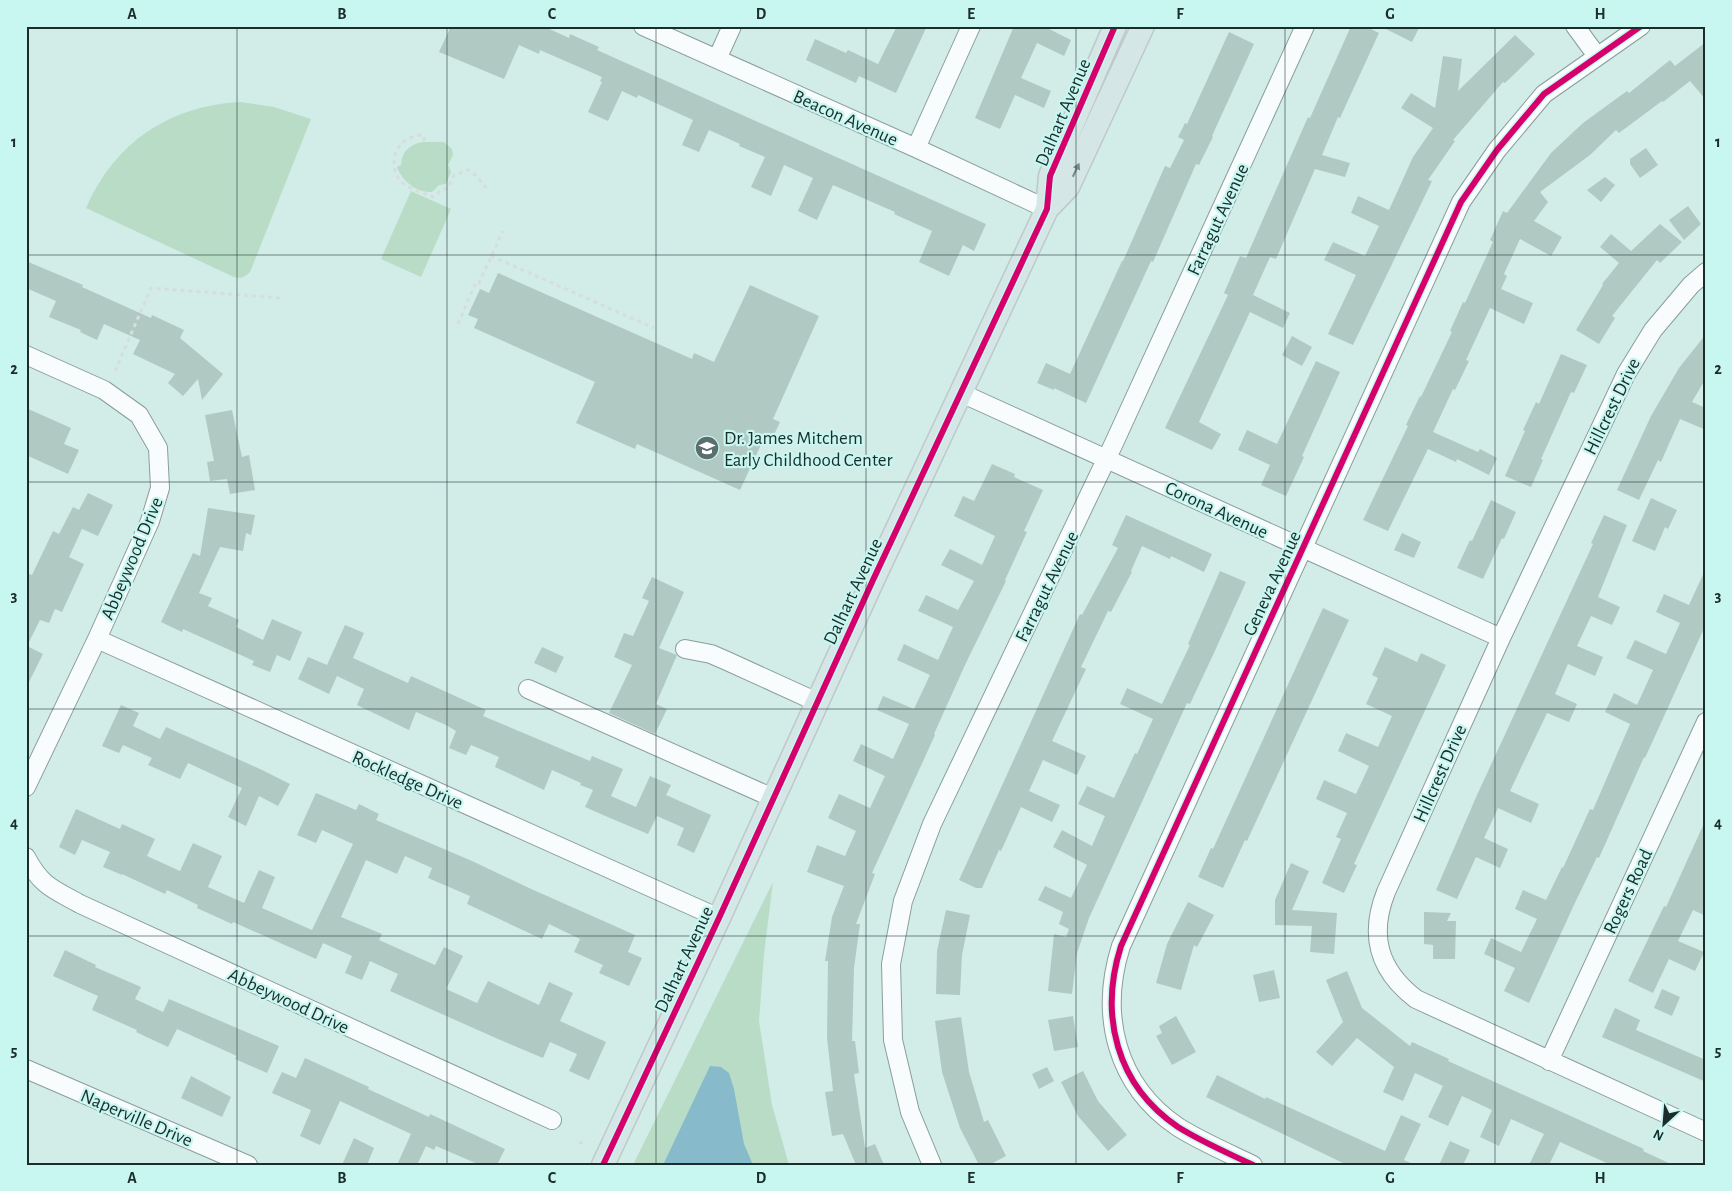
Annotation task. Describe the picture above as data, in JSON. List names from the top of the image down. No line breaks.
{"streets":{"main road":["Dalhart Avenue"],"street":["Beacon Avenue","Farragut Avenue","Hillcrest Drive","Corona Avenue","Abbeywood Drive","Geneva Avenue","Rockledge Drive","Rogers Road","Naperville Drive"]},"crossings":[["Dalhart Avenue","Beacon Avenue"],["Dalhart Avenue","Corona Avenue"],["Dalhart Avenue","Rockledge Drive"],["Farragut Avenue","Corona Avenue"],["Hillcrest Drive","Corona Avenue"],["Hillcrest Drive","Rogers Road"],["Corona Avenue","Geneva Avenue"],["Abbeywood Drive","Rockledge Drive"]],"places":{"school or university":["Dr. James Mitchem Early Childhood Center"]},"north":"bottom left","grid":{"columns":["A","B","C","D","E","F","G","H"],"rows":["1","2","3","4","5"]}}
